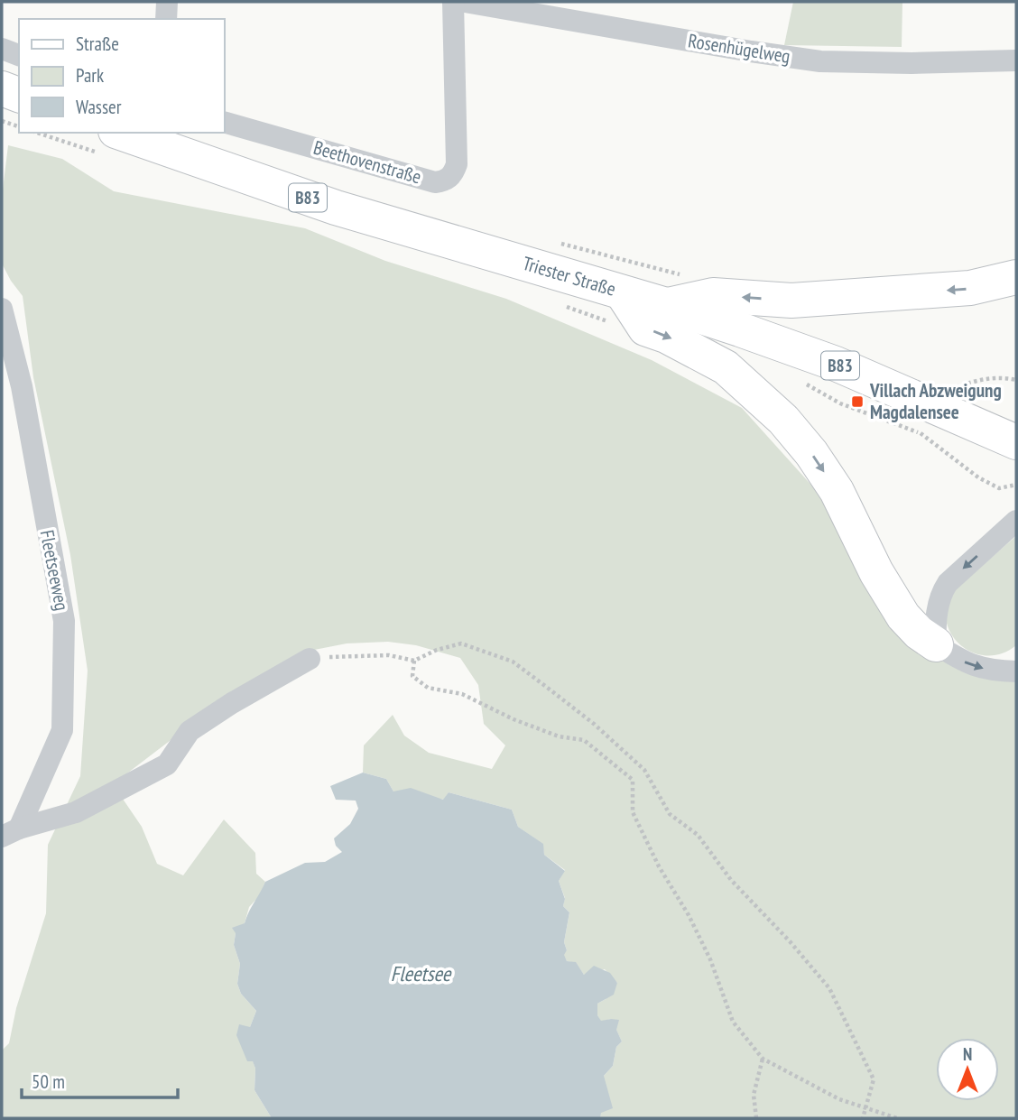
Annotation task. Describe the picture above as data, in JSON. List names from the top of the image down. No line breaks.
{"streets":{"main road":["B83","Triester Straße"],"street":["Rosenhügelweg","Beethovenstraße","Fleetseeweg"]},"water":["Fleetsee"],"places":{"transit":["Villach Abzweigung Magdalensee"]},"legend":["Straße","Park","Wasser"],"scale_bar":"50 m","north":"top"}
